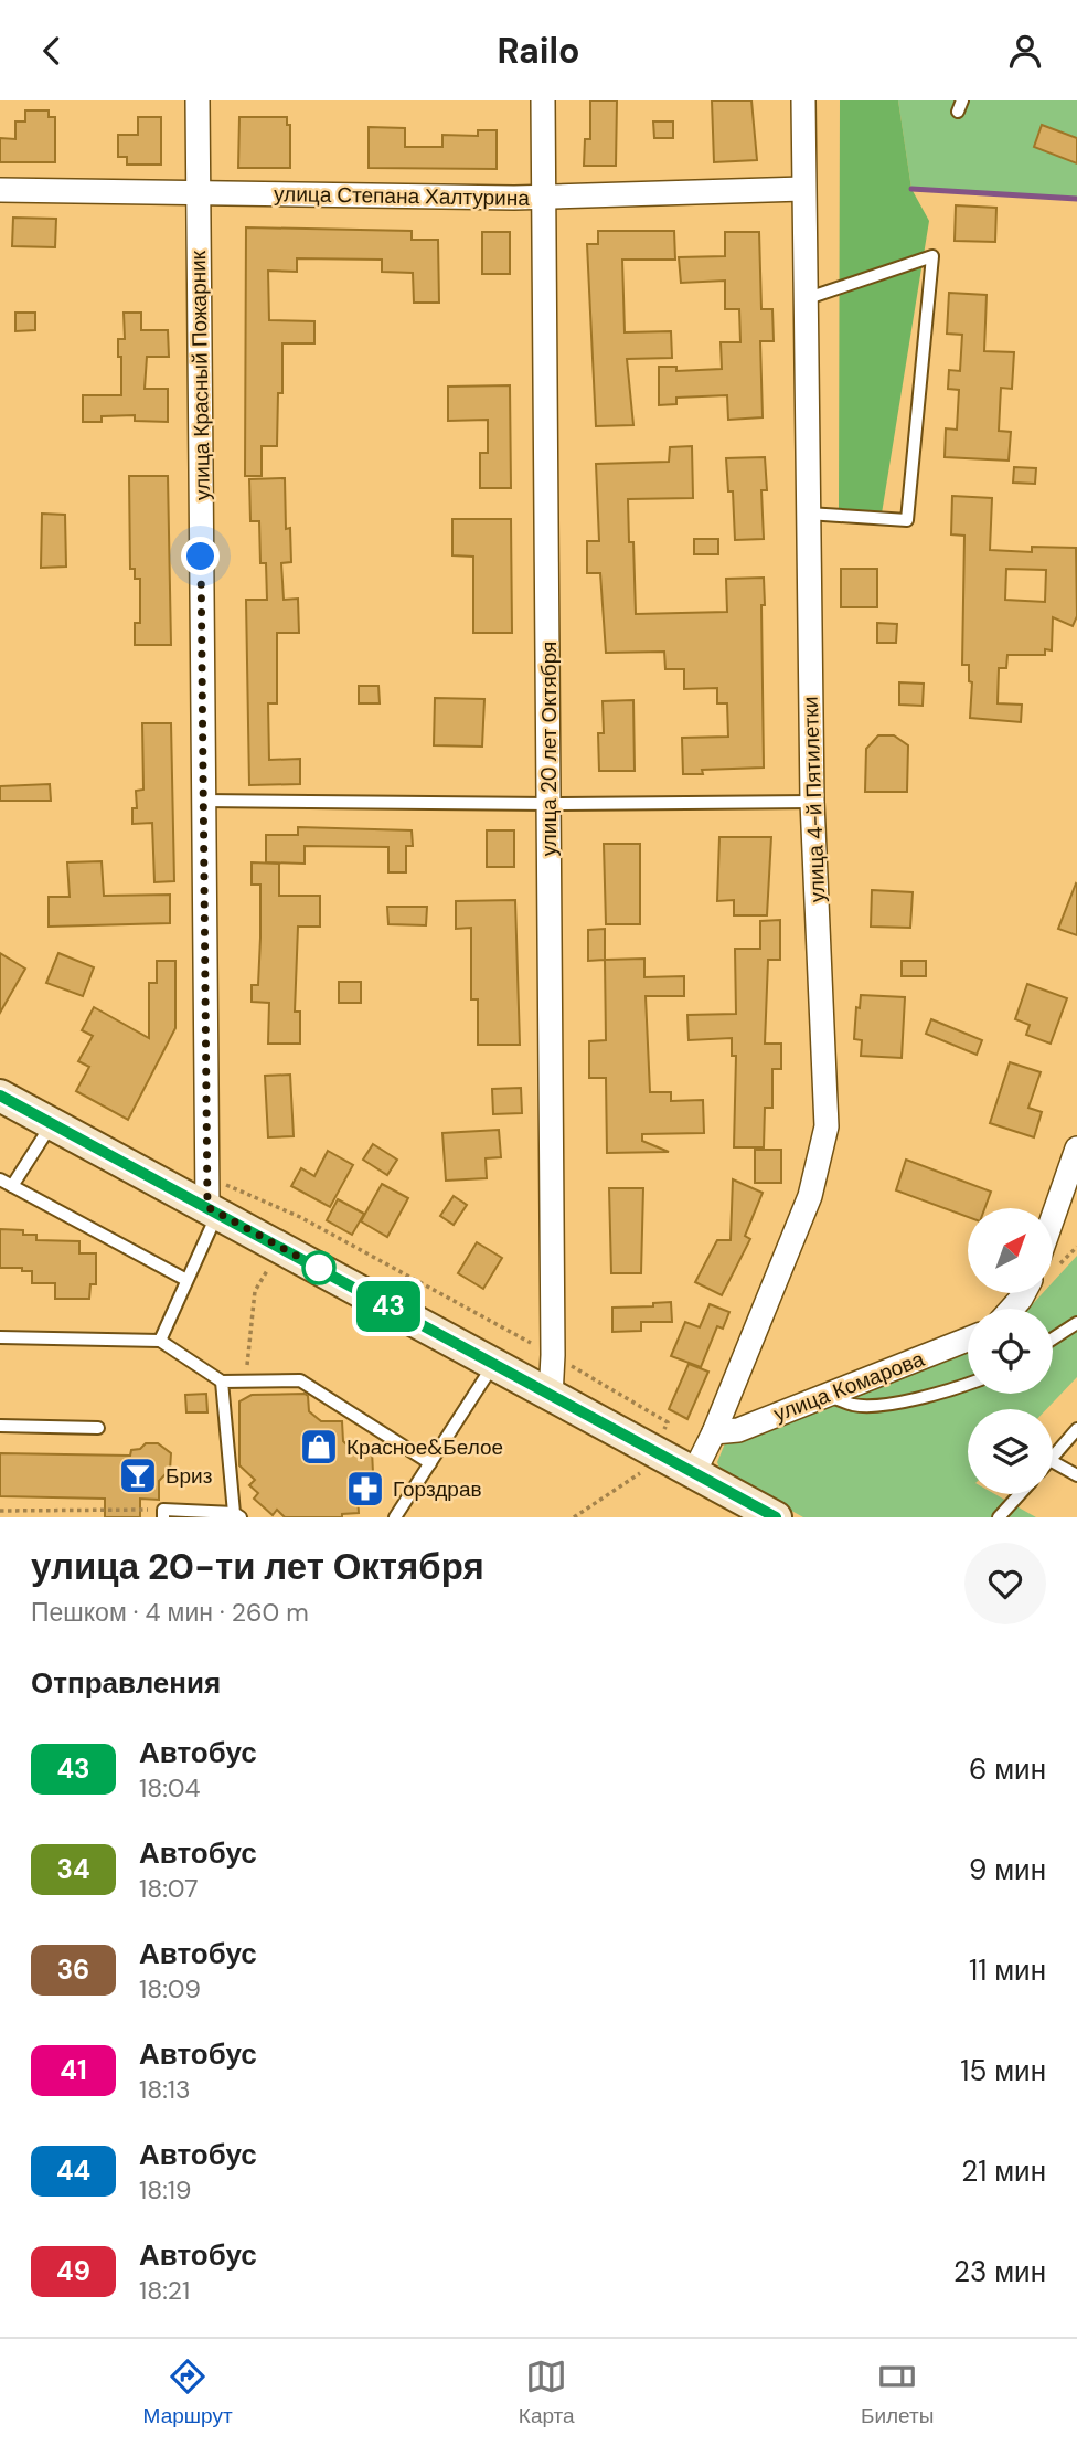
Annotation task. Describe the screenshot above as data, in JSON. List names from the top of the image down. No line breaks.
{"streets":{"street":["улица Степана Халтурина","улица Красный Пожарник","улица 20 лет Октября","улица 4-й Пятилетки","улица Комарова"]},"crossings":[["улица Степана Халтурина","улица Красный Пожарник"],["улица Степана Халтурина","улица 20 лет Октября"],["улица Степана Халтурина","улица 4-й Пятилетки"],["улица 4-й Пятилетки","улица Комарова"]],"places":{"shop":["Красное&Белое"],"bar":["Бриз"],"pharmacy":["Горздрав"]},"lines":["bus line 43"],"north":"top right","page":{"header":"Railo","on_map":"43","heading":[["улица 20-ти лет Октября","Пешком · 4 мин · 260 m"],"Отправления"],"list":[{"mark":"43","name":"Автобус","note":"18:04","value":"6 мин"},{"mark":"34","name":"Автобус","note":"18:07","value":"9 мин"},{"mark":"36","name":"Автобус","note":"18:09","value":"11 мин"},{"mark":"41","name":"Автобус","note":"18:13","value":"15 мин"},{"mark":"44","name":"Автобус","note":"18:19","value":"21 мин"},{"mark":"49","name":"Автобус","note":"18:21","value":"23 мин"}],"tabs":["Маршрут","Карта","Билеты"]}}
